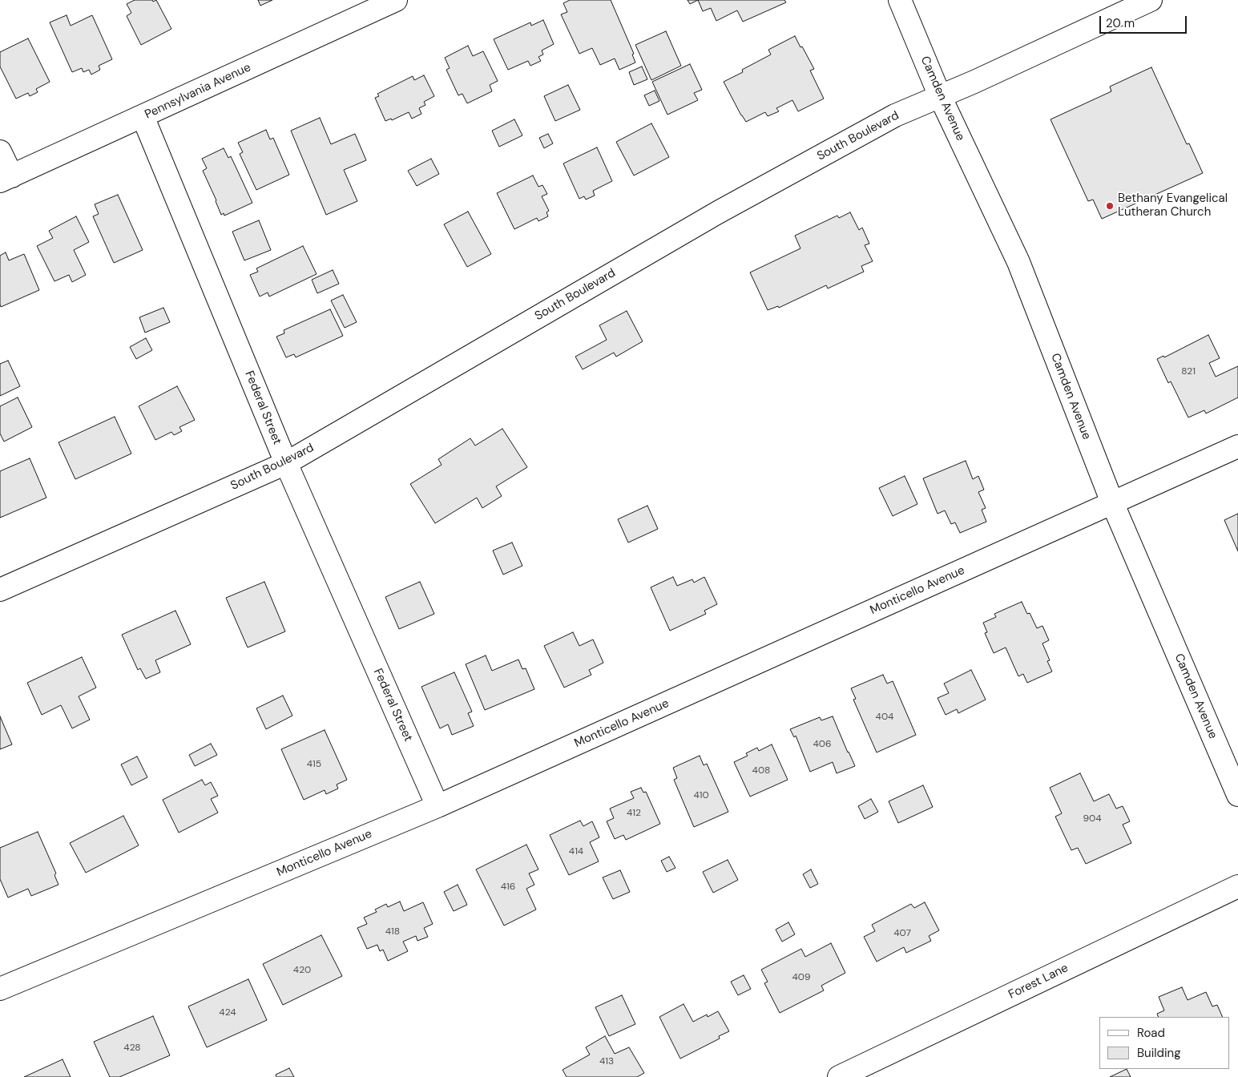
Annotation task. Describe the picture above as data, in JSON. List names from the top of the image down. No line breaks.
{"streets":{"street":["Pennsylvania Avenue","Camden Avenue","South Boulevard","Federal Street","Monticello Avenue","Forest Lane"]},"crossings":[["Pennsylvania Avenue","Federal Street"],["Camden Avenue","South Boulevard"],["Camden Avenue","Monticello Avenue"],["South Boulevard","Federal Street"],["Federal Street","Monticello Avenue"]],"places":["Bethany Evangelical Lutheran Church"],"house_numbers":["821","404","406","415","408","410","412","904","414","416","418","407","420","409","424","428","413"],"legend":["Road","Building"],"scale_bar":"20 m"}
